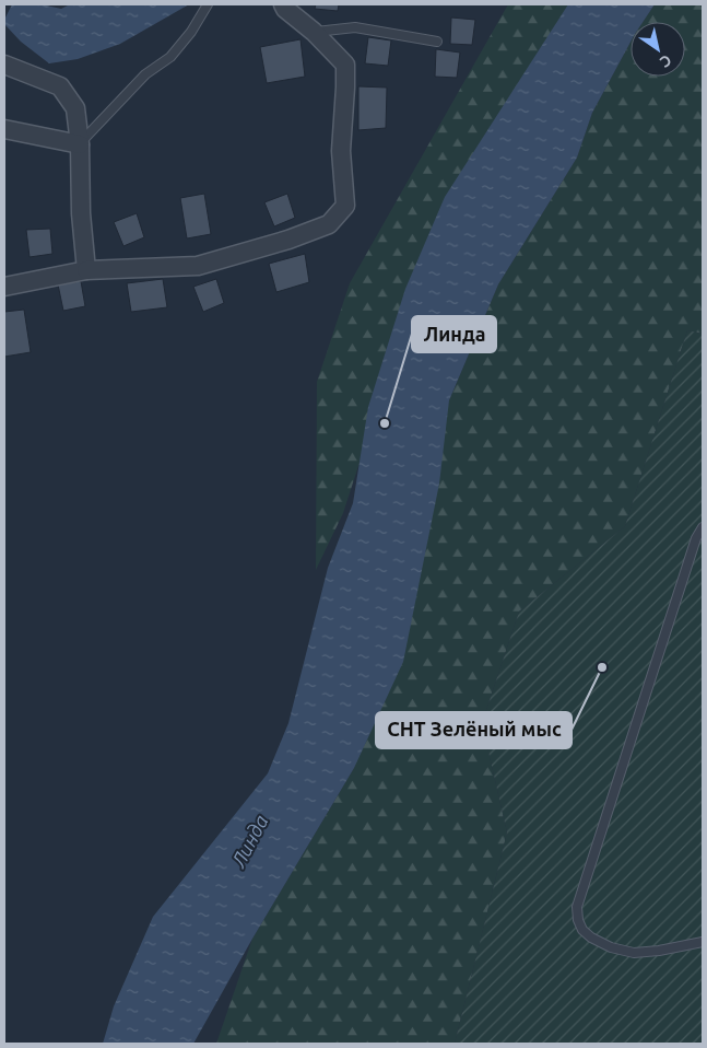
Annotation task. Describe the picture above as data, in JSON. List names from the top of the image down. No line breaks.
{"water":["Линда"],"places":["Линда","СНТ Зелёный мыс"],"north":"bottom right"}
